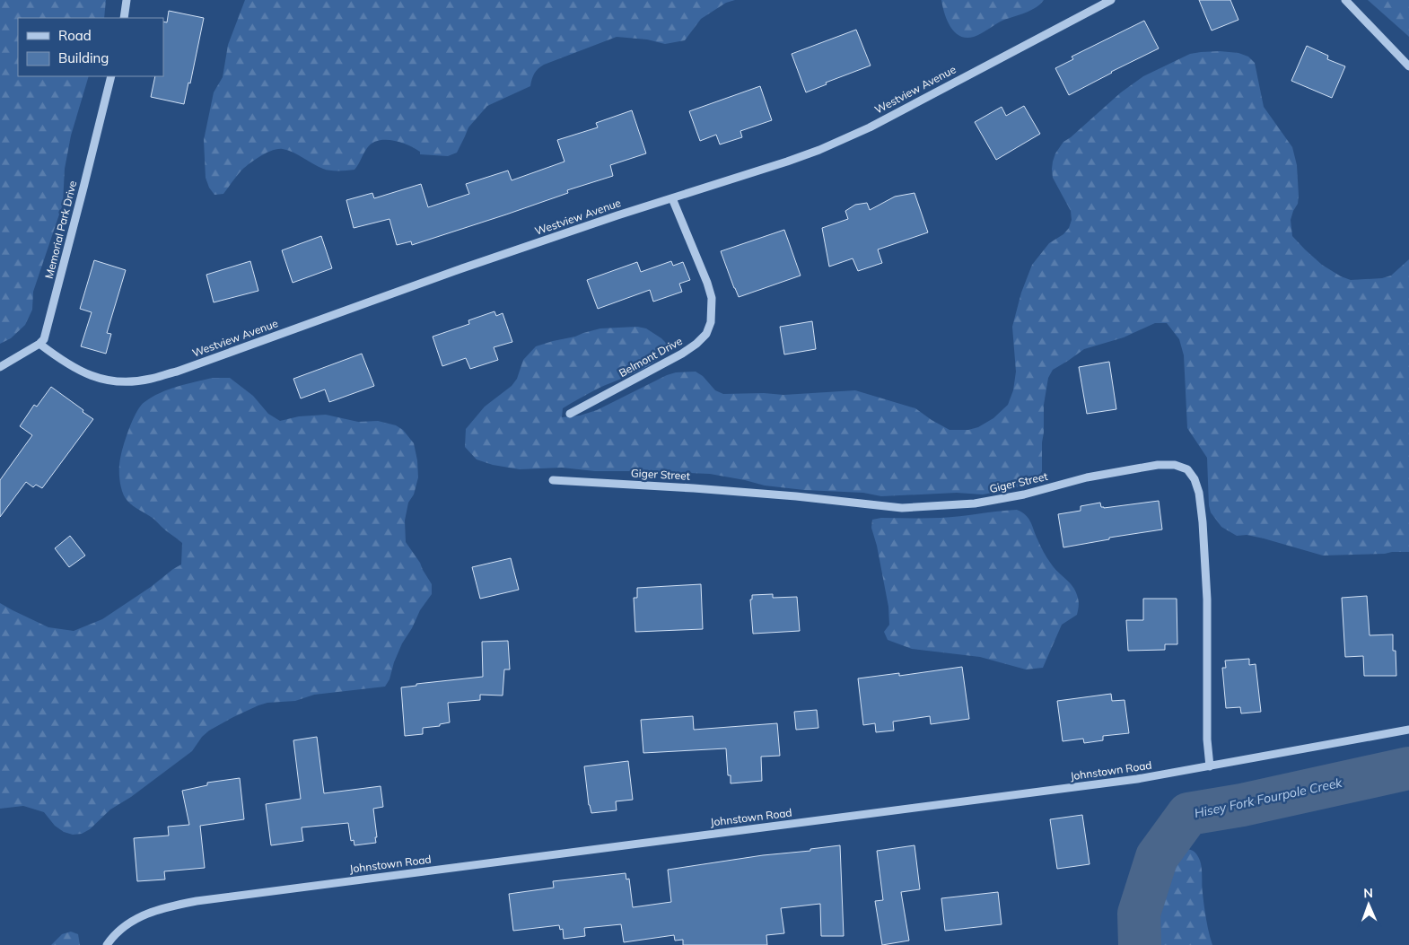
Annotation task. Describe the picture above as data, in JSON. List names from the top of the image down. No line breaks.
{"streets":{"street":["Westview Avenue","Memorial Park Drive","Belmont Drive","Giger Street","Johnstown Road"]},"crossings":[["Westview Avenue","Memorial Park Drive"],["Westview Avenue","Belmont Drive"],["Giger Street","Johnstown Road"]],"water":["Hisey Fork Fourpole Creek"],"legend":["Road","Building"],"north":"top"}
